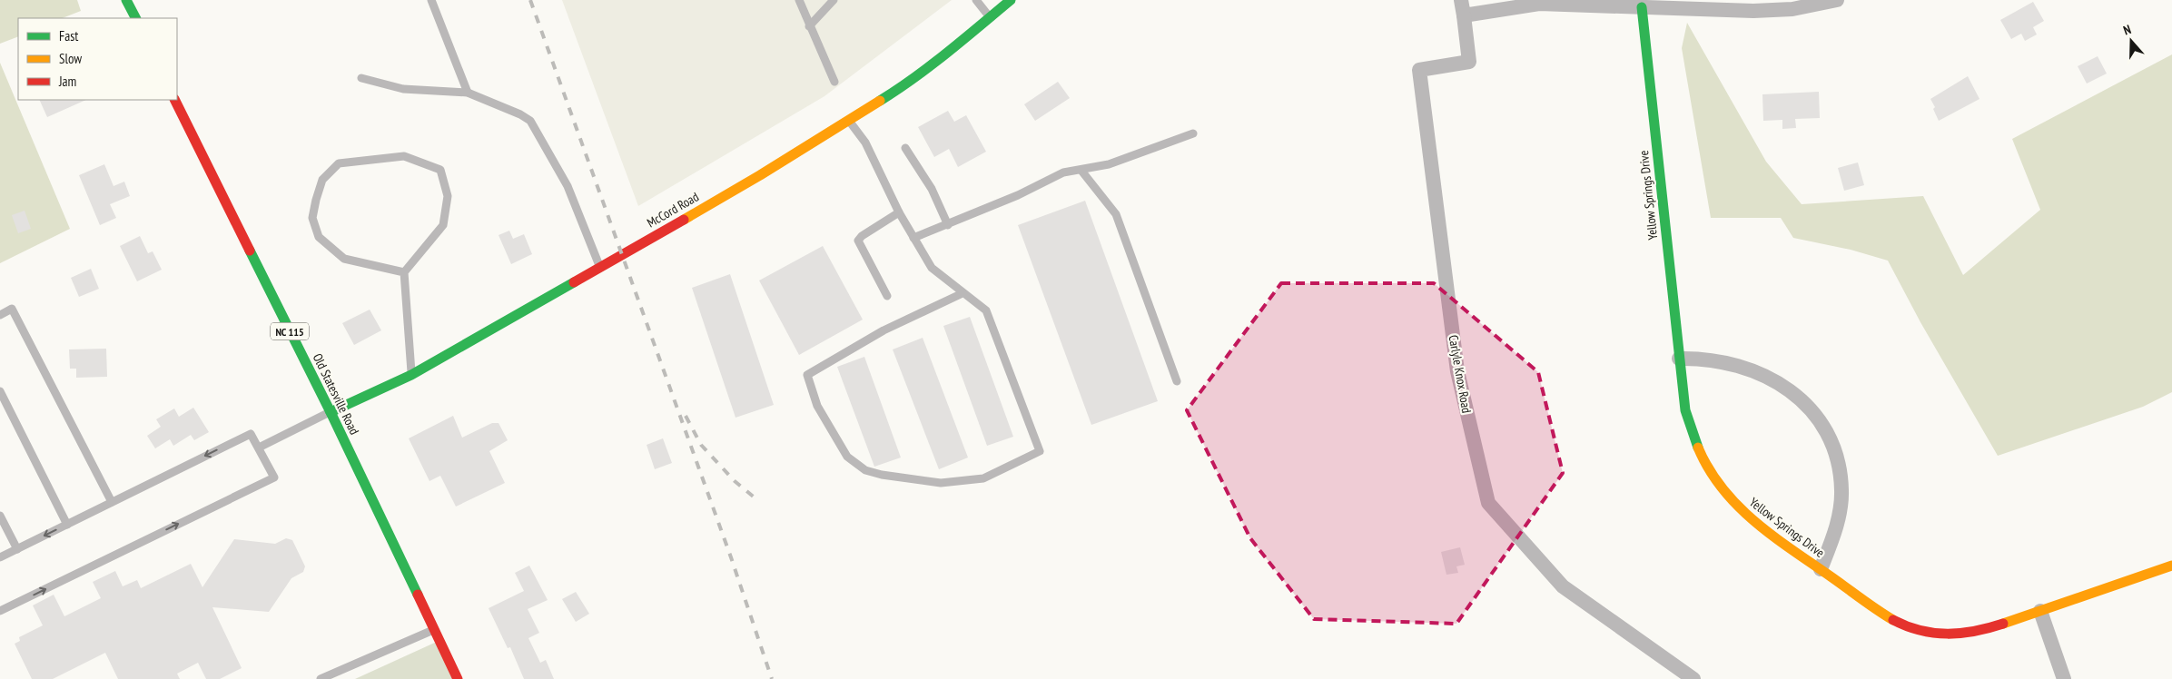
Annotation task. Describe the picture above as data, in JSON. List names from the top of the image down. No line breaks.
{"streets":{"street":["Yellow Springs Drive","McCord Road","NC 115","Carlyle Knox Road","Old Statesville Road"]},"crossings":[["McCord Road","Old Statesville Road"]],"legend":["Fast","Slow","Jam"],"north":"top"}
